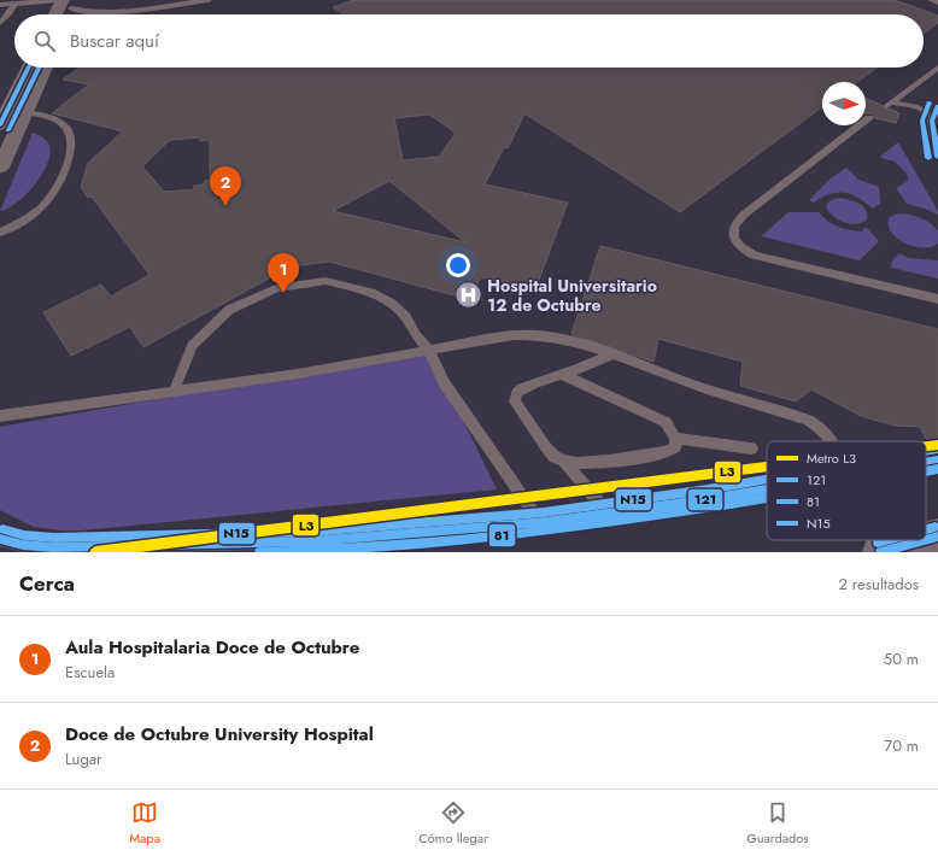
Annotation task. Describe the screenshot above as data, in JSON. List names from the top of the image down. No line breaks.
{"places":{"hospital":["Hospital Universitario 12 de Octubre"]},"lines":["transit line 121","transit line 81","metro line L3","transit line N15"],"legend":["Metro L3","121","81","N15"],"north":"right","page":{"search":"Buscar aquí","pins":["2","1"],"heading":["Cerca","2 resultados"],"list":[{"mark":"1","name":"Aula Hospitalaria Doce de Octubre","note":"Escuela","value":"50 m"},{"mark":"2","name":"Doce de Octubre University Hospital","note":"Lugar","value":"70 m"}],"nav":["Mapa","Cómo llegar","Guardados"]}}
